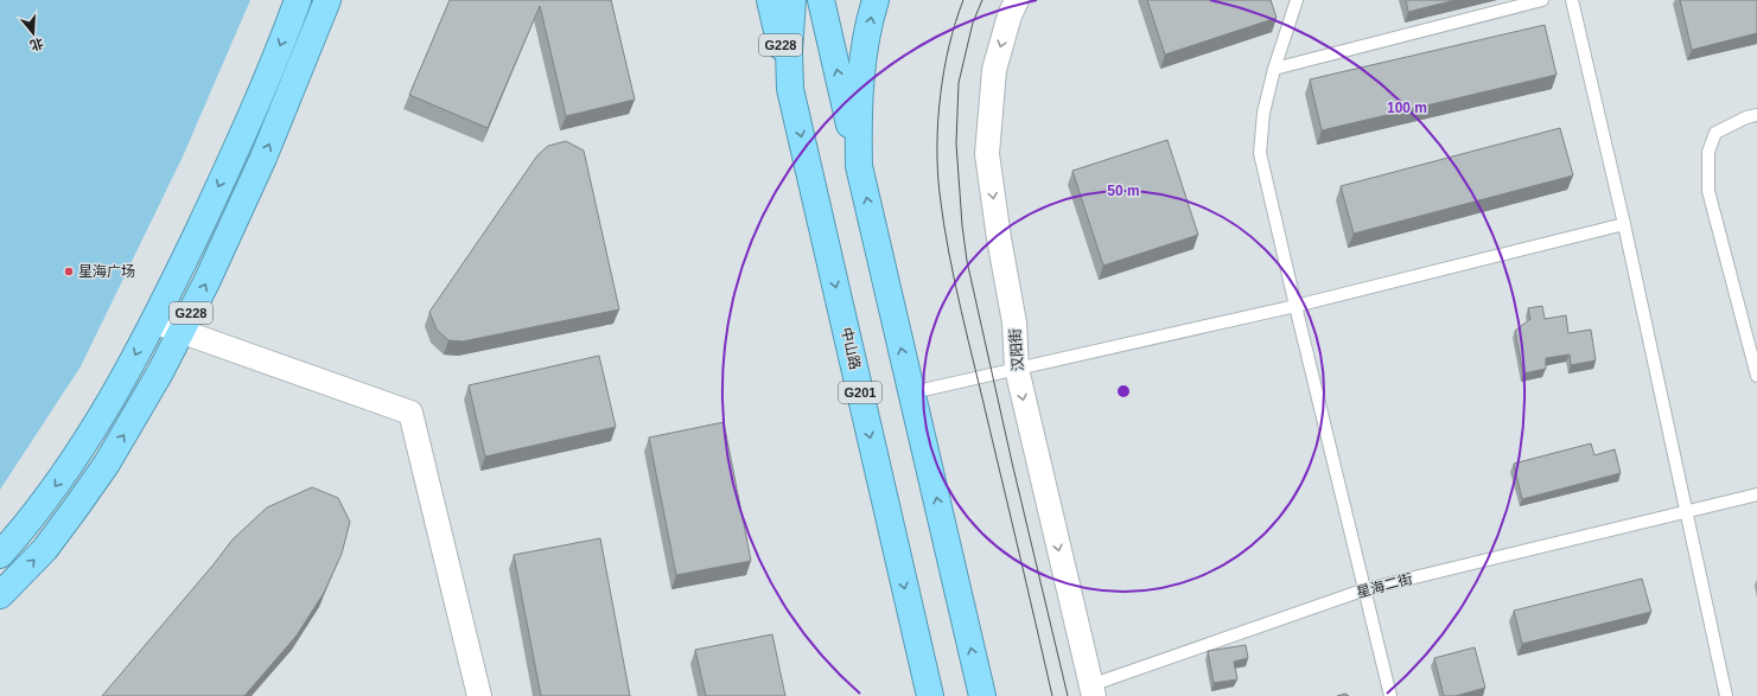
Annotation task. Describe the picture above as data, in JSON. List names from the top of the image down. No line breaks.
{"streets":{"highway":["G228","中山路","G201"],"street":["汉阳街"],"lane":["星海二街"]},"crossings":[["G228","中山路"],["汉阳街","星海二街"]],"one_way":["汉阳街"],"places":["星海广场"],"north":"bottom","rings":["100 m","50 m"]}
